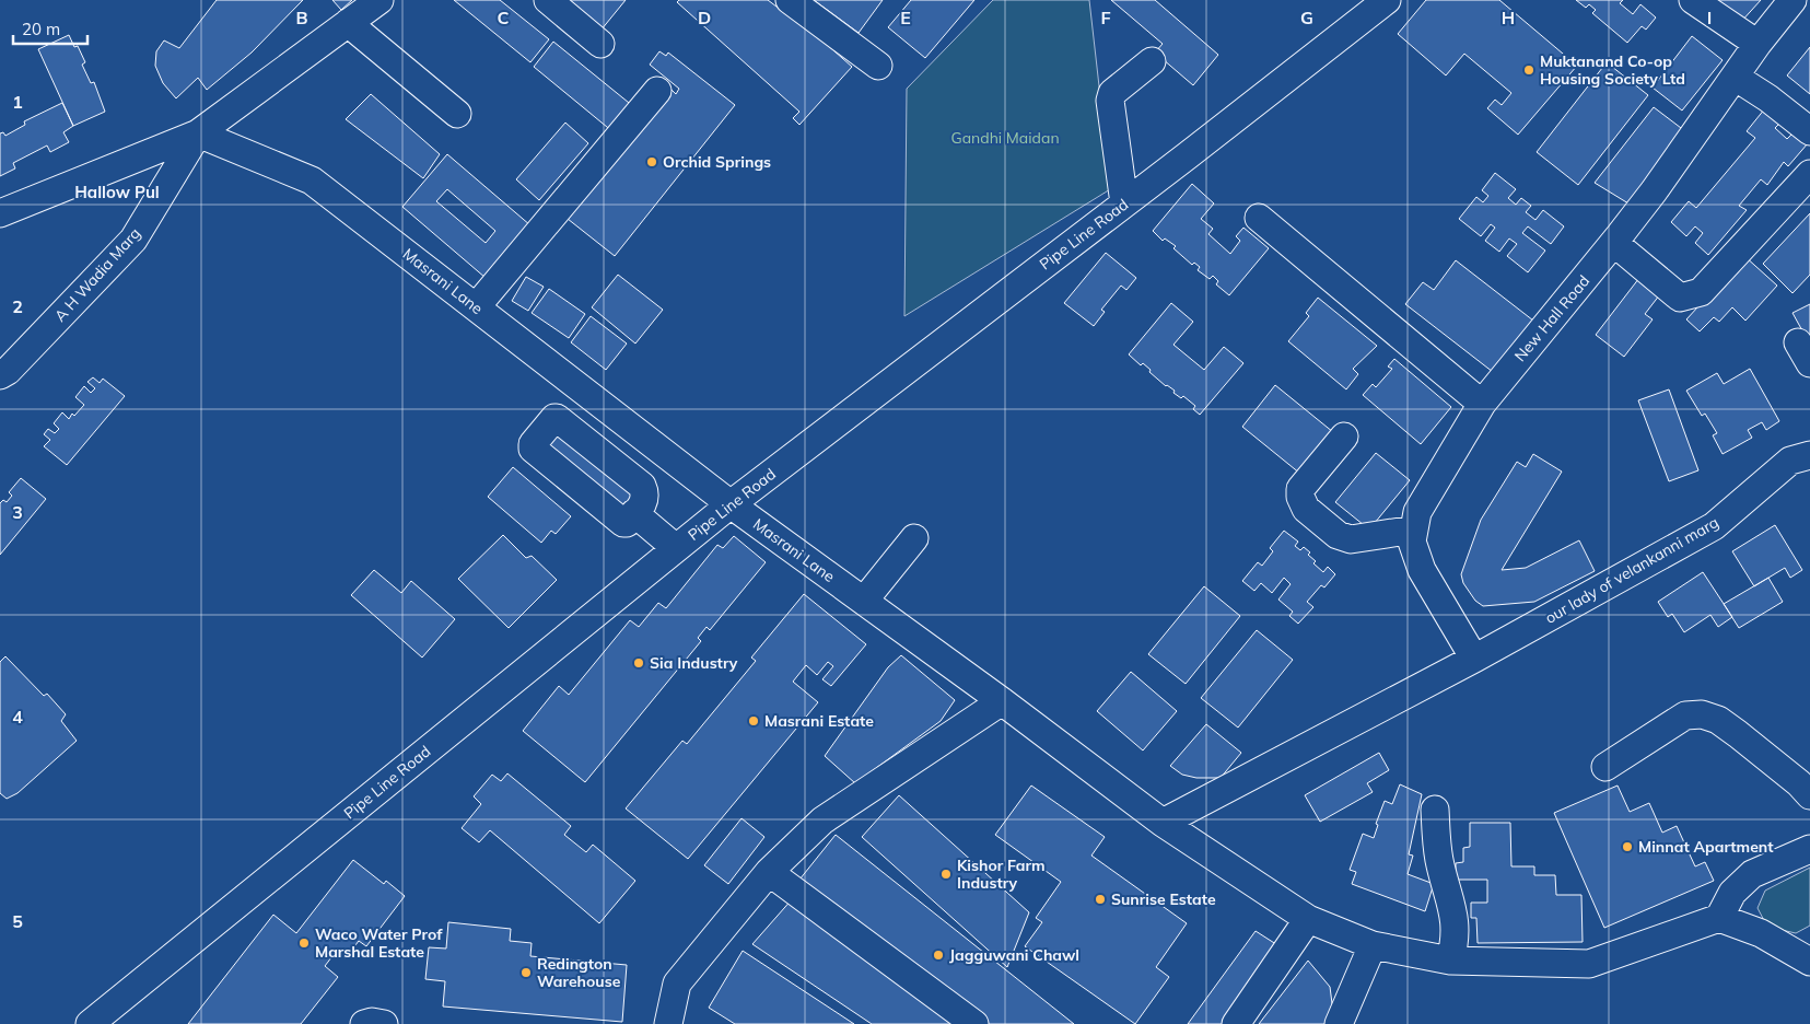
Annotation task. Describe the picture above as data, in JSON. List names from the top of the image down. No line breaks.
{"streets":{"street":["Pipe Line Road","A H Wadia Marg","Masrani Lane","New Hall Road","our lady of velankanni marg"]},"crossings":[["Pipe Line Road","Masrani Lane"],["A H Wadia Marg","Masrani Lane"],["Masrani Lane","our lady of velankanni marg"],["New Hall Road","our lady of velankanni marg"]],"districts":["Hallow Pul"],"parks":["Gandhi Maidan"],"places":["Muktanand Co-op Housing Society Ltd","Orchid Springs","Sia Industry","Masrani Estate","Minnat Apartment","Kishor Farm Industry","Sunrise Estate","Waco Water Prof Marshal Estate","Jagguwani Chawl","Redington Warehouse"],"scale_bar":"20 m","grid":{"columns":["B","C","D","E","F","G","H","I"],"rows":["1","2","3","4","5"]}}
